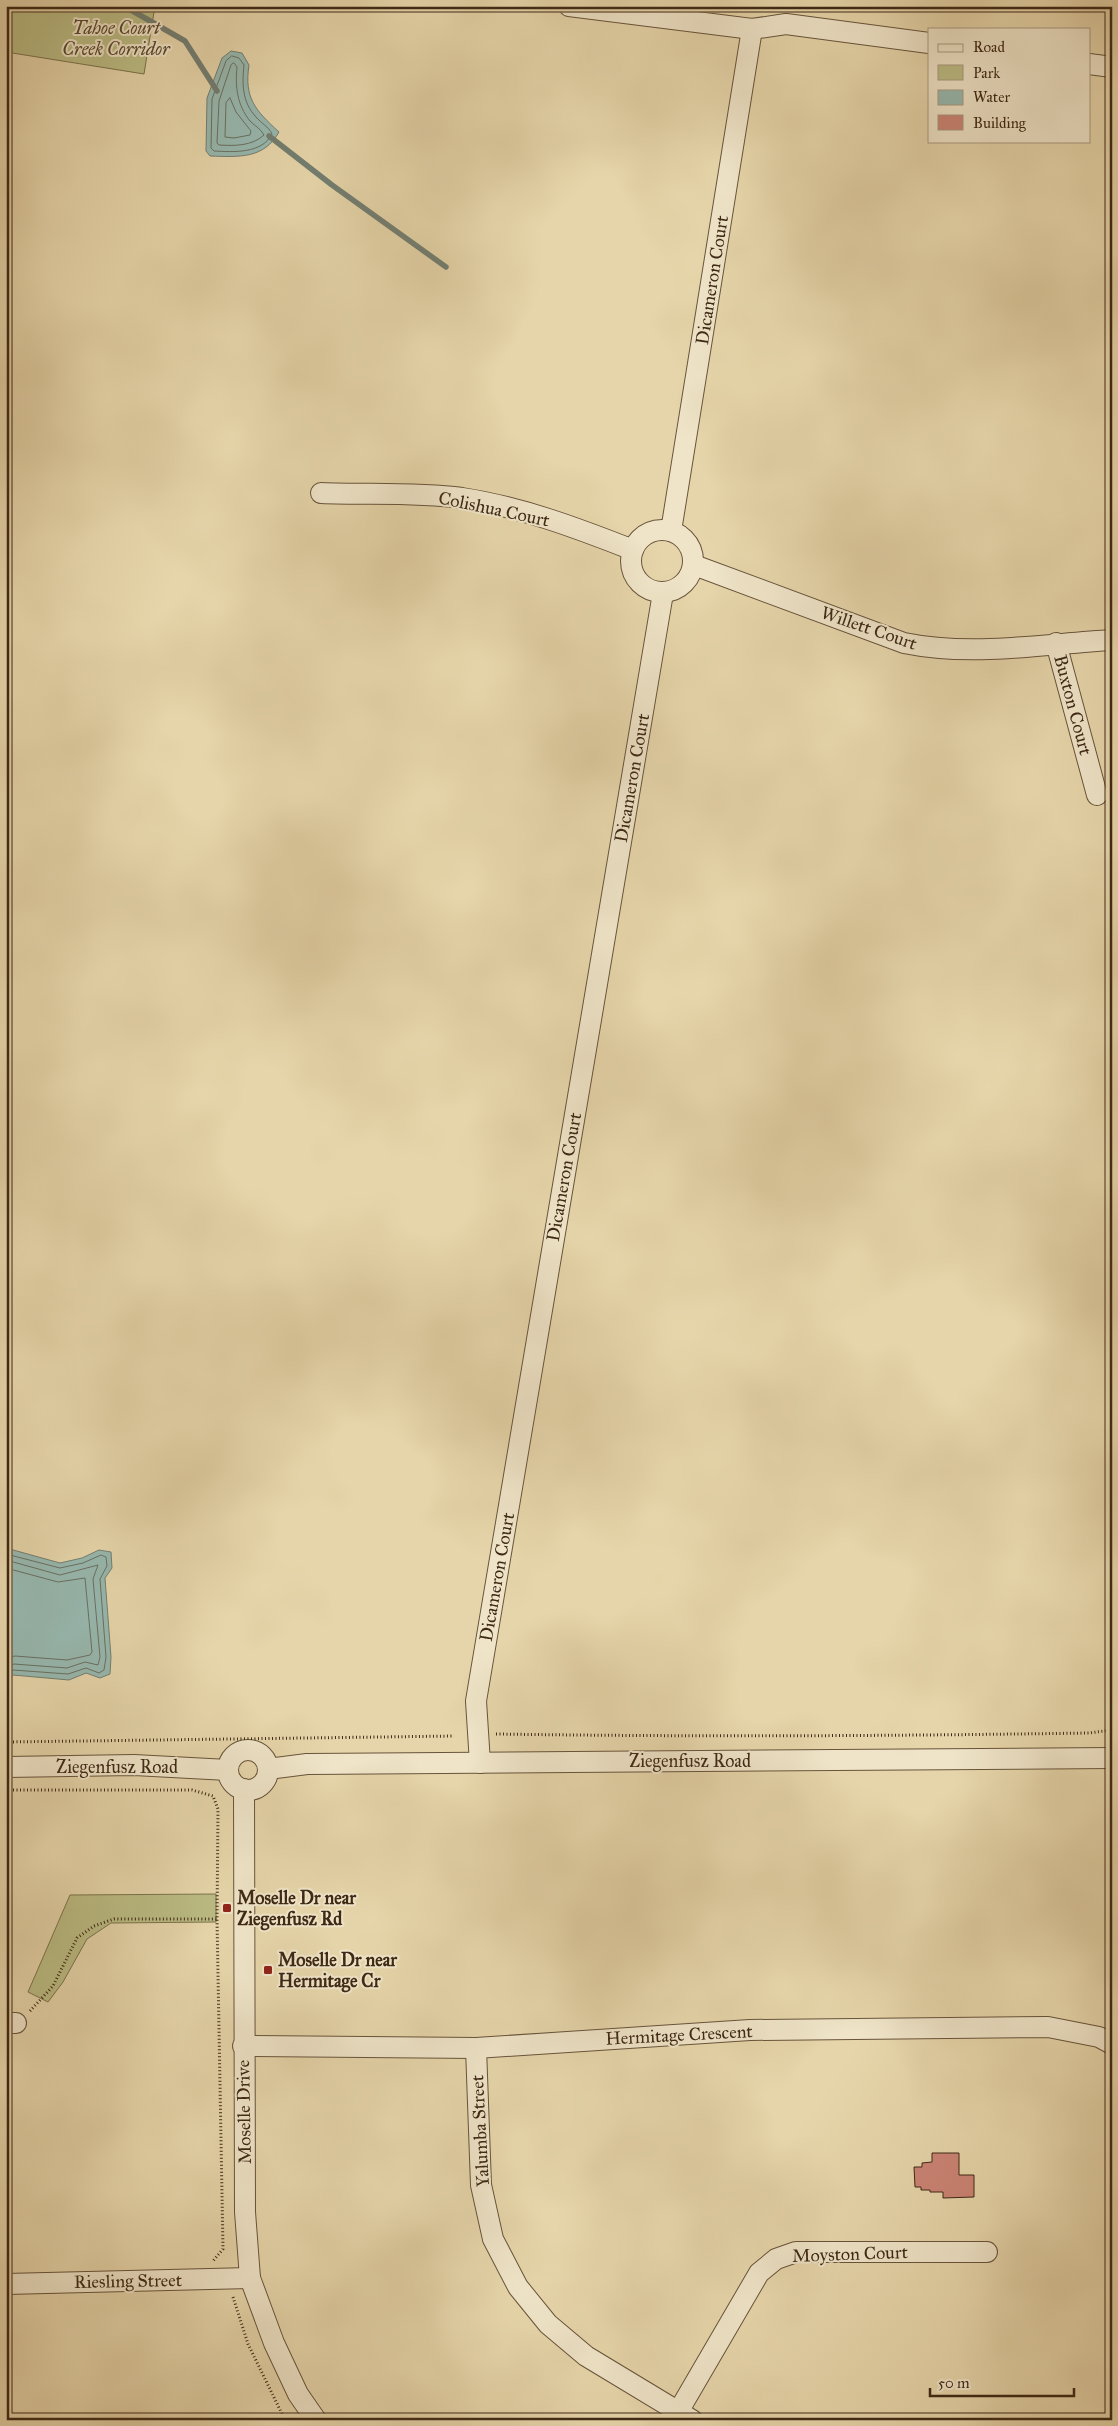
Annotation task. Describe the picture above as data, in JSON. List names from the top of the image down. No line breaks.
{"streets":{"street":["Dicameron Court","Colishua Court","Willett Court","Buxton Court","Ziegenfusz Road","Hermitage Crescent","Moselle Drive","Yalumba Street","Moyston Court","Riesling Street"]},"crossings":[["Dicameron Court","Colishua Court"],["Dicameron Court","Willett Court"],["Dicameron Court","Ziegenfusz Road"],["Colishua Court","Willett Court"],["Willett Court","Buxton Court"],["Ziegenfusz Road","Moselle Drive"],["Hermitage Crescent","Moselle Drive"],["Hermitage Crescent","Yalumba Street"],["Moselle Drive","Riesling Street"],["Yalumba Street","Moyston Court"]],"parks":["Tahoe Court Creek Corridor"],"places":{"transit":["Moselle Dr near Ziegenfusz Rd","Moselle Dr near Hermitage Cr"]},"legend":["Road","Park","Water","Building"],"scale_bar":"50 m"}
